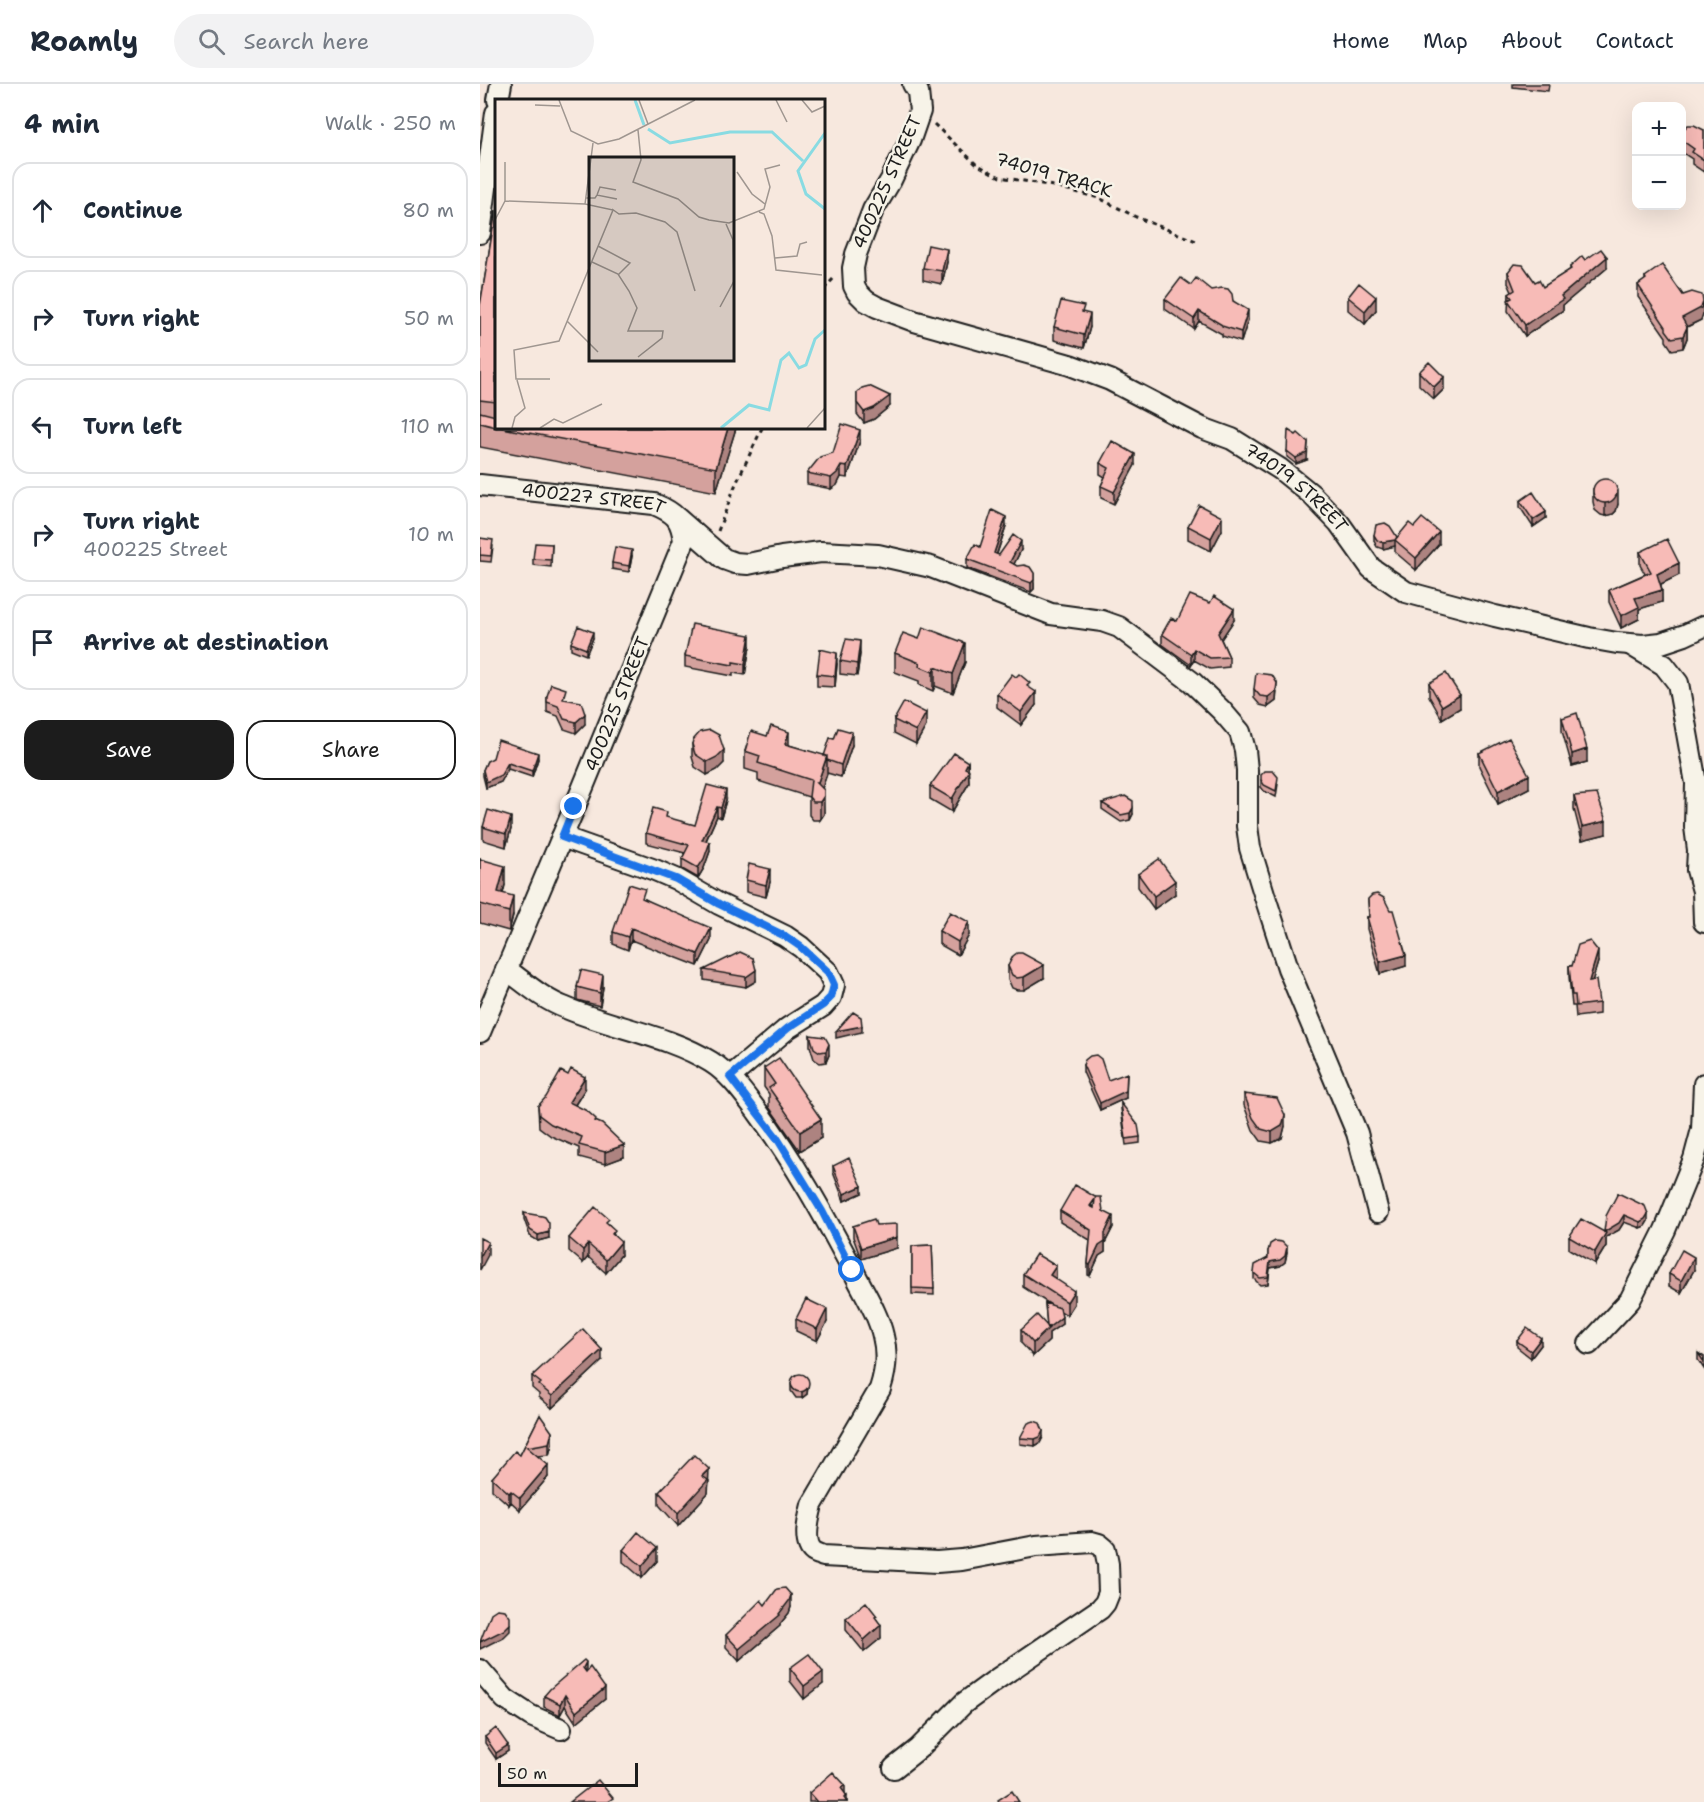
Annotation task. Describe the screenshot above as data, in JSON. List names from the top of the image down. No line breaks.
{"streets":{"street":["400225 STREET","74019 STREET","400227 STREET"],"path":["74019 TRACK"]},"crossings":[["74019 TRACK","400225 STREET"],["400225 STREET","74019 STREET"],["400225 STREET","400227 STREET"]],"scale_bar":"50 m","page":{"header":"Roamly","search":"Search here","nav":["Home","Map","About","Contact"],"heading":["4 min","Walk · 250 m"],"map_buttons":["+","−"],"list":[["Continue","80 m"],["Turn right","50 m"],["Turn left","110 m"],["Turn right","400225 Street","10 m"],"Arrive at destination"],"buttons":["Save","Share"],"scale":"50 m"}}
